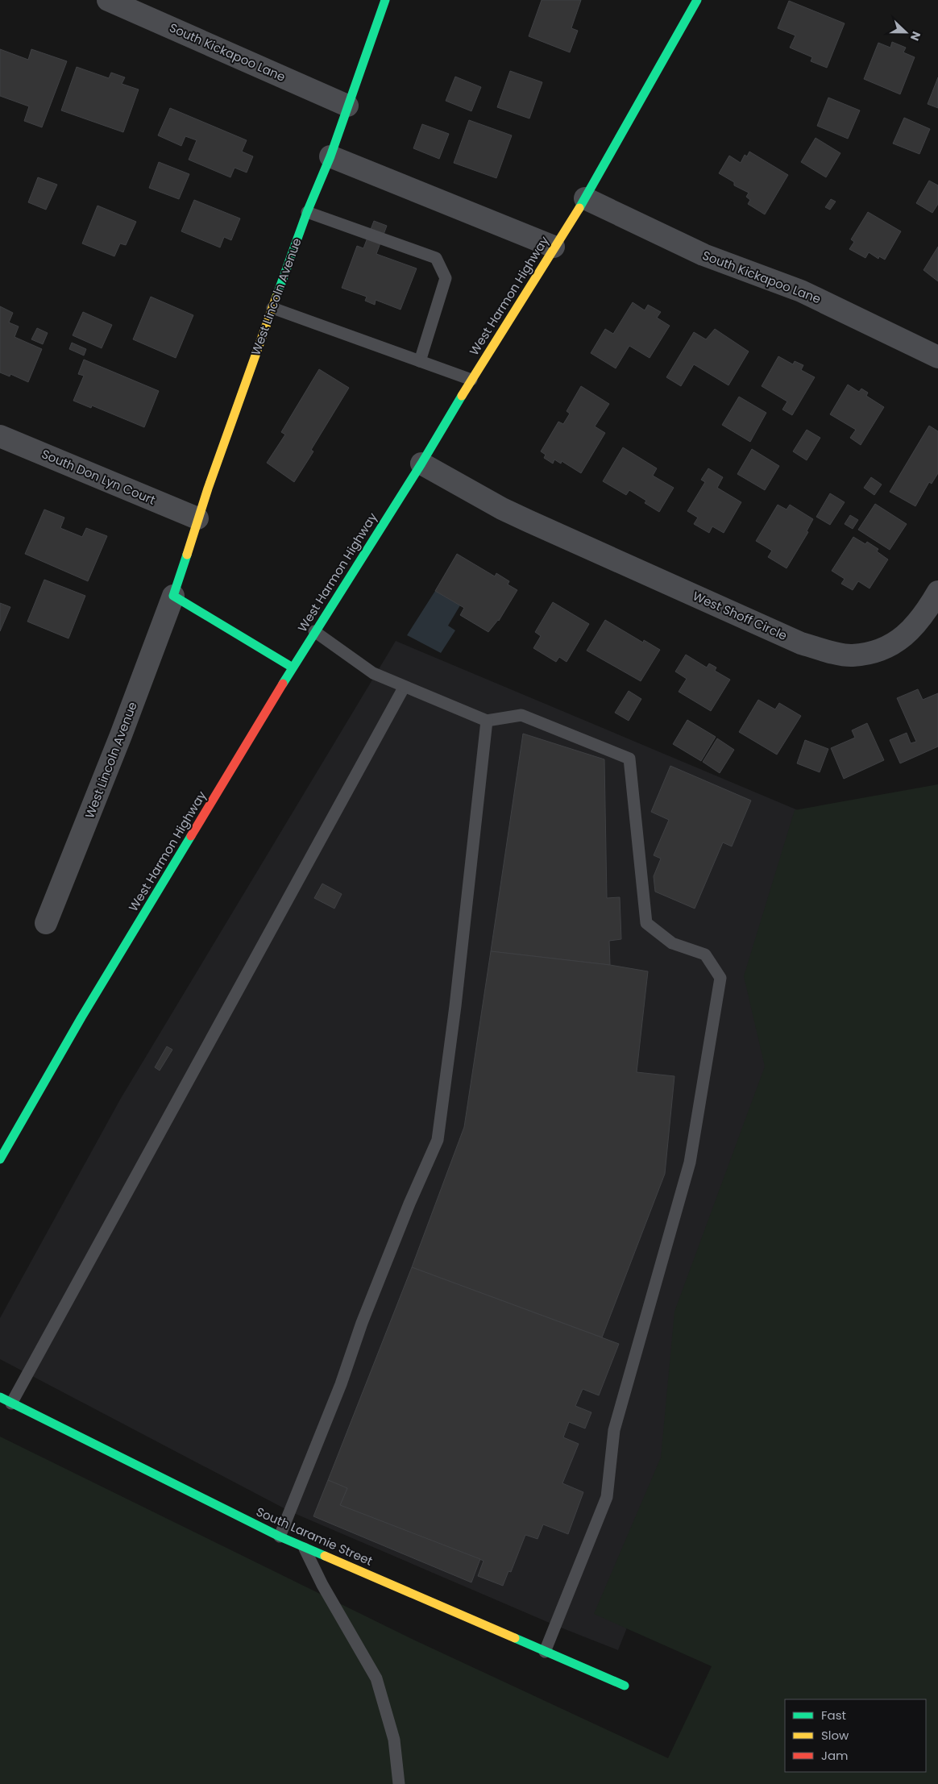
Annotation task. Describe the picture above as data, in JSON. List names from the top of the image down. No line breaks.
{"streets":{"street":["South Kickapoo Lane","West Harmon Highway","West Lincoln Avenue","South Don Lyn Court","West Shoff Circle","South Laramie Street"]},"crossings":[["South Kickapoo Lane","West Harmon Highway"],["South Kickapoo Lane","West Lincoln Avenue"],["West Harmon Highway","West Shoff Circle"],["West Lincoln Avenue","South Don Lyn Court"]],"legend":["Fast","Slow","Jam"],"north":"right"}
